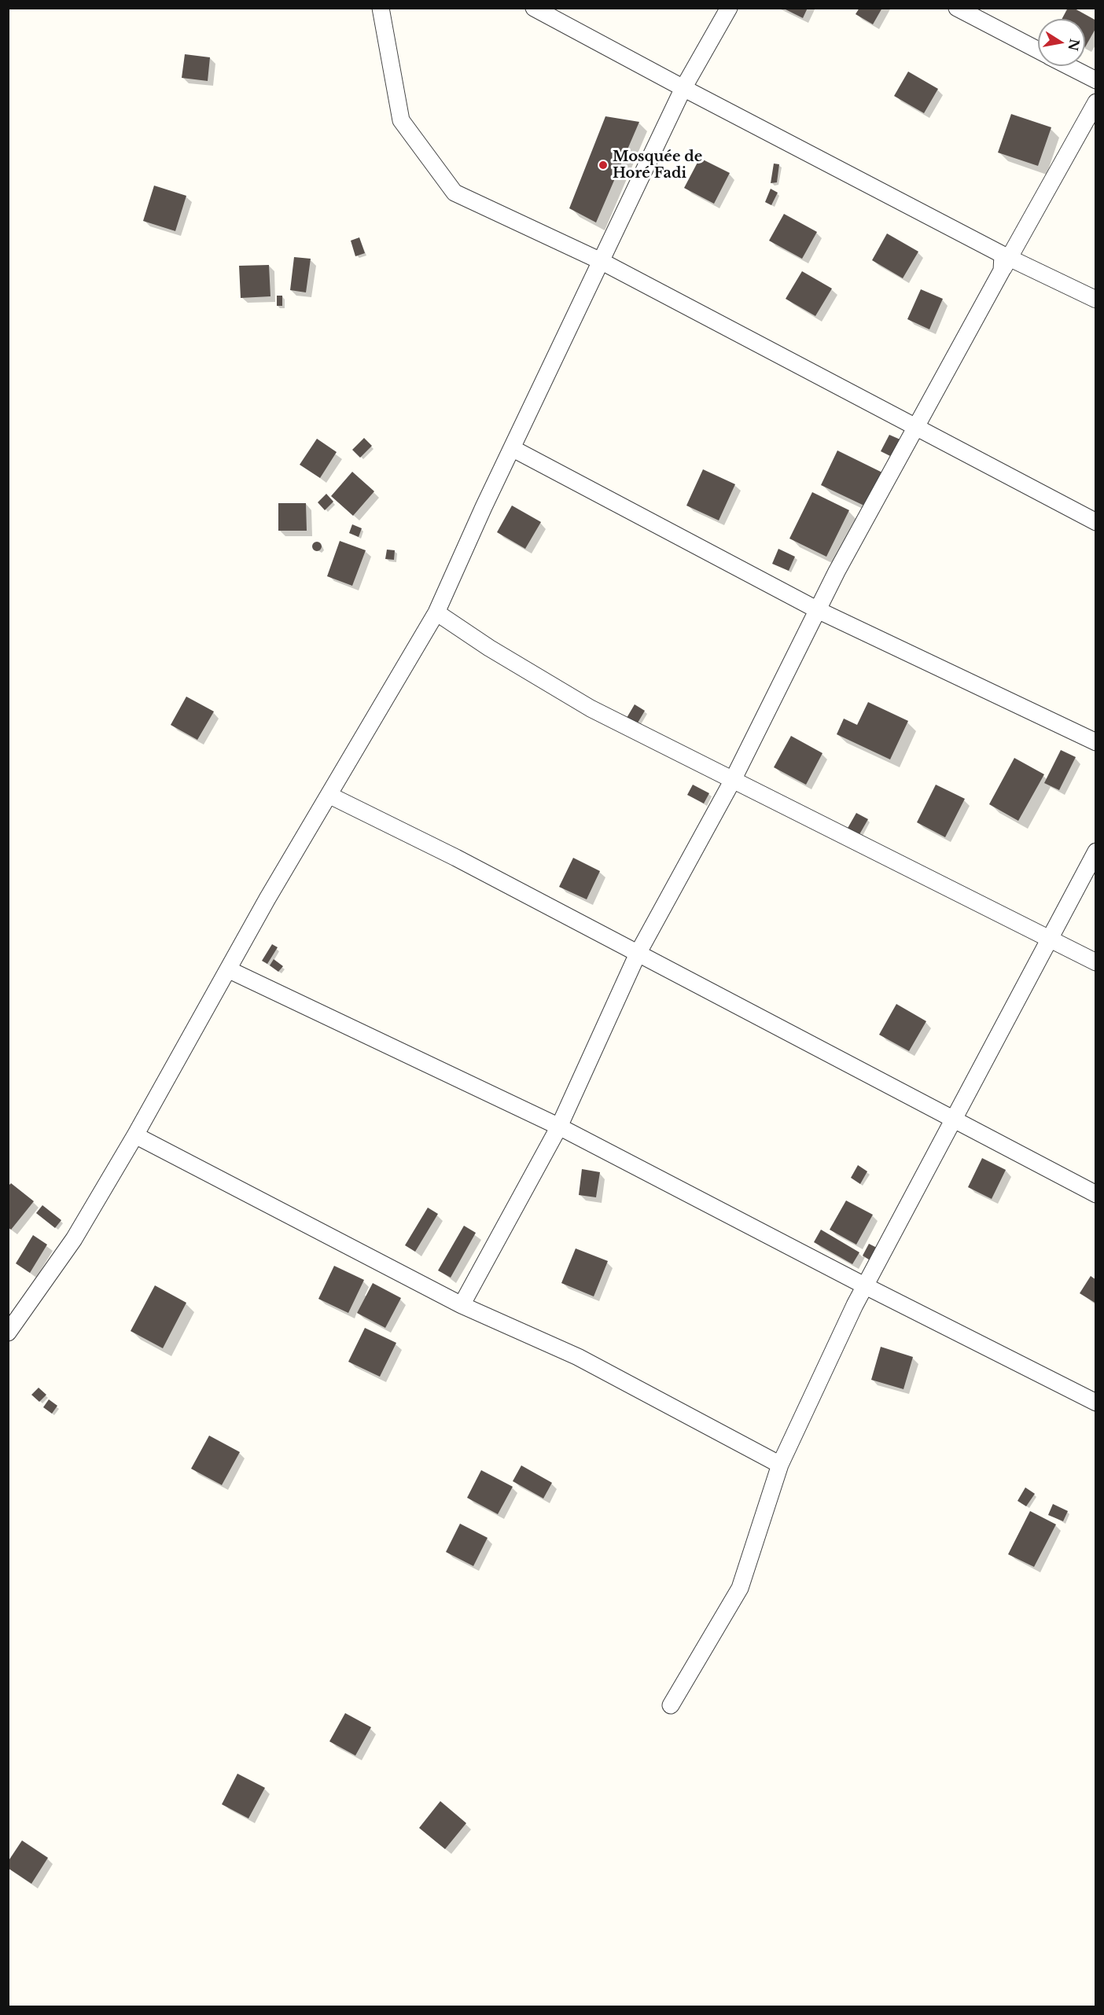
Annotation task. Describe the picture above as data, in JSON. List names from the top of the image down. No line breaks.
{"places":["Mosquée de Horé Fadi"],"north":"right"}
